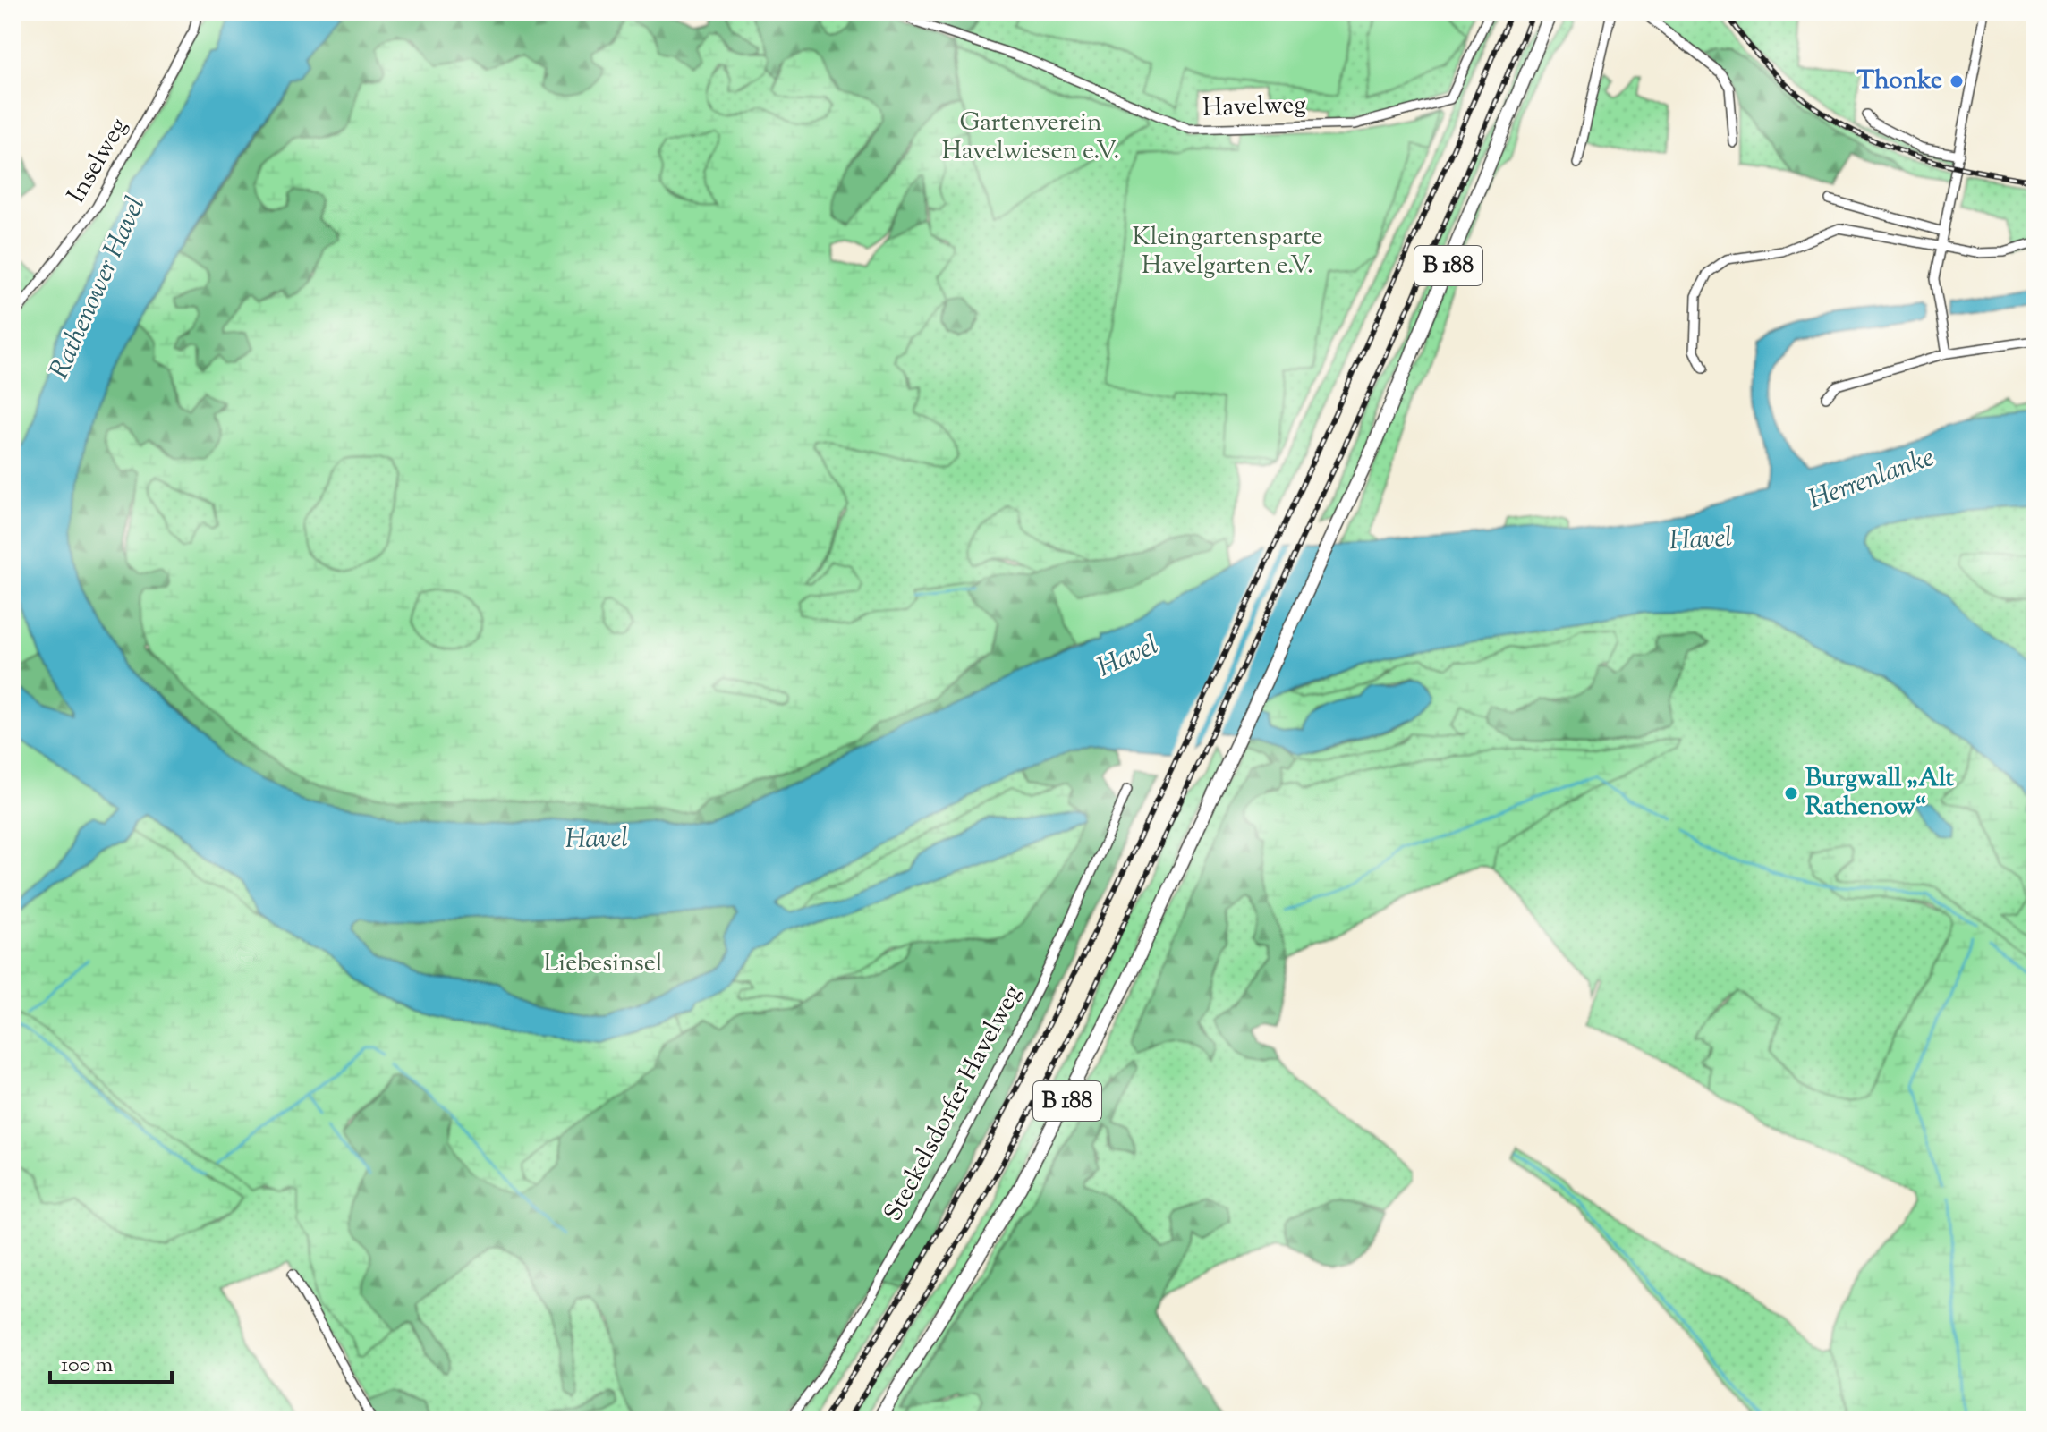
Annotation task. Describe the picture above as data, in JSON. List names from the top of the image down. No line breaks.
{"streets":{"main road":["B 188"],"street":["Havelweg","Inselweg","Steckelsdorfer Havelweg"]},"water":["Rathenower Havel","Herrenlanke","Havel"],"parks":["Gartenverein Havelwiesen e.V.","Kleingartensparte Havelgarten e.V.","Liebesinsel"],"places":["Thonke","Burgwall „Alt Rathenow“"],"scale_bar":"100 m"}
